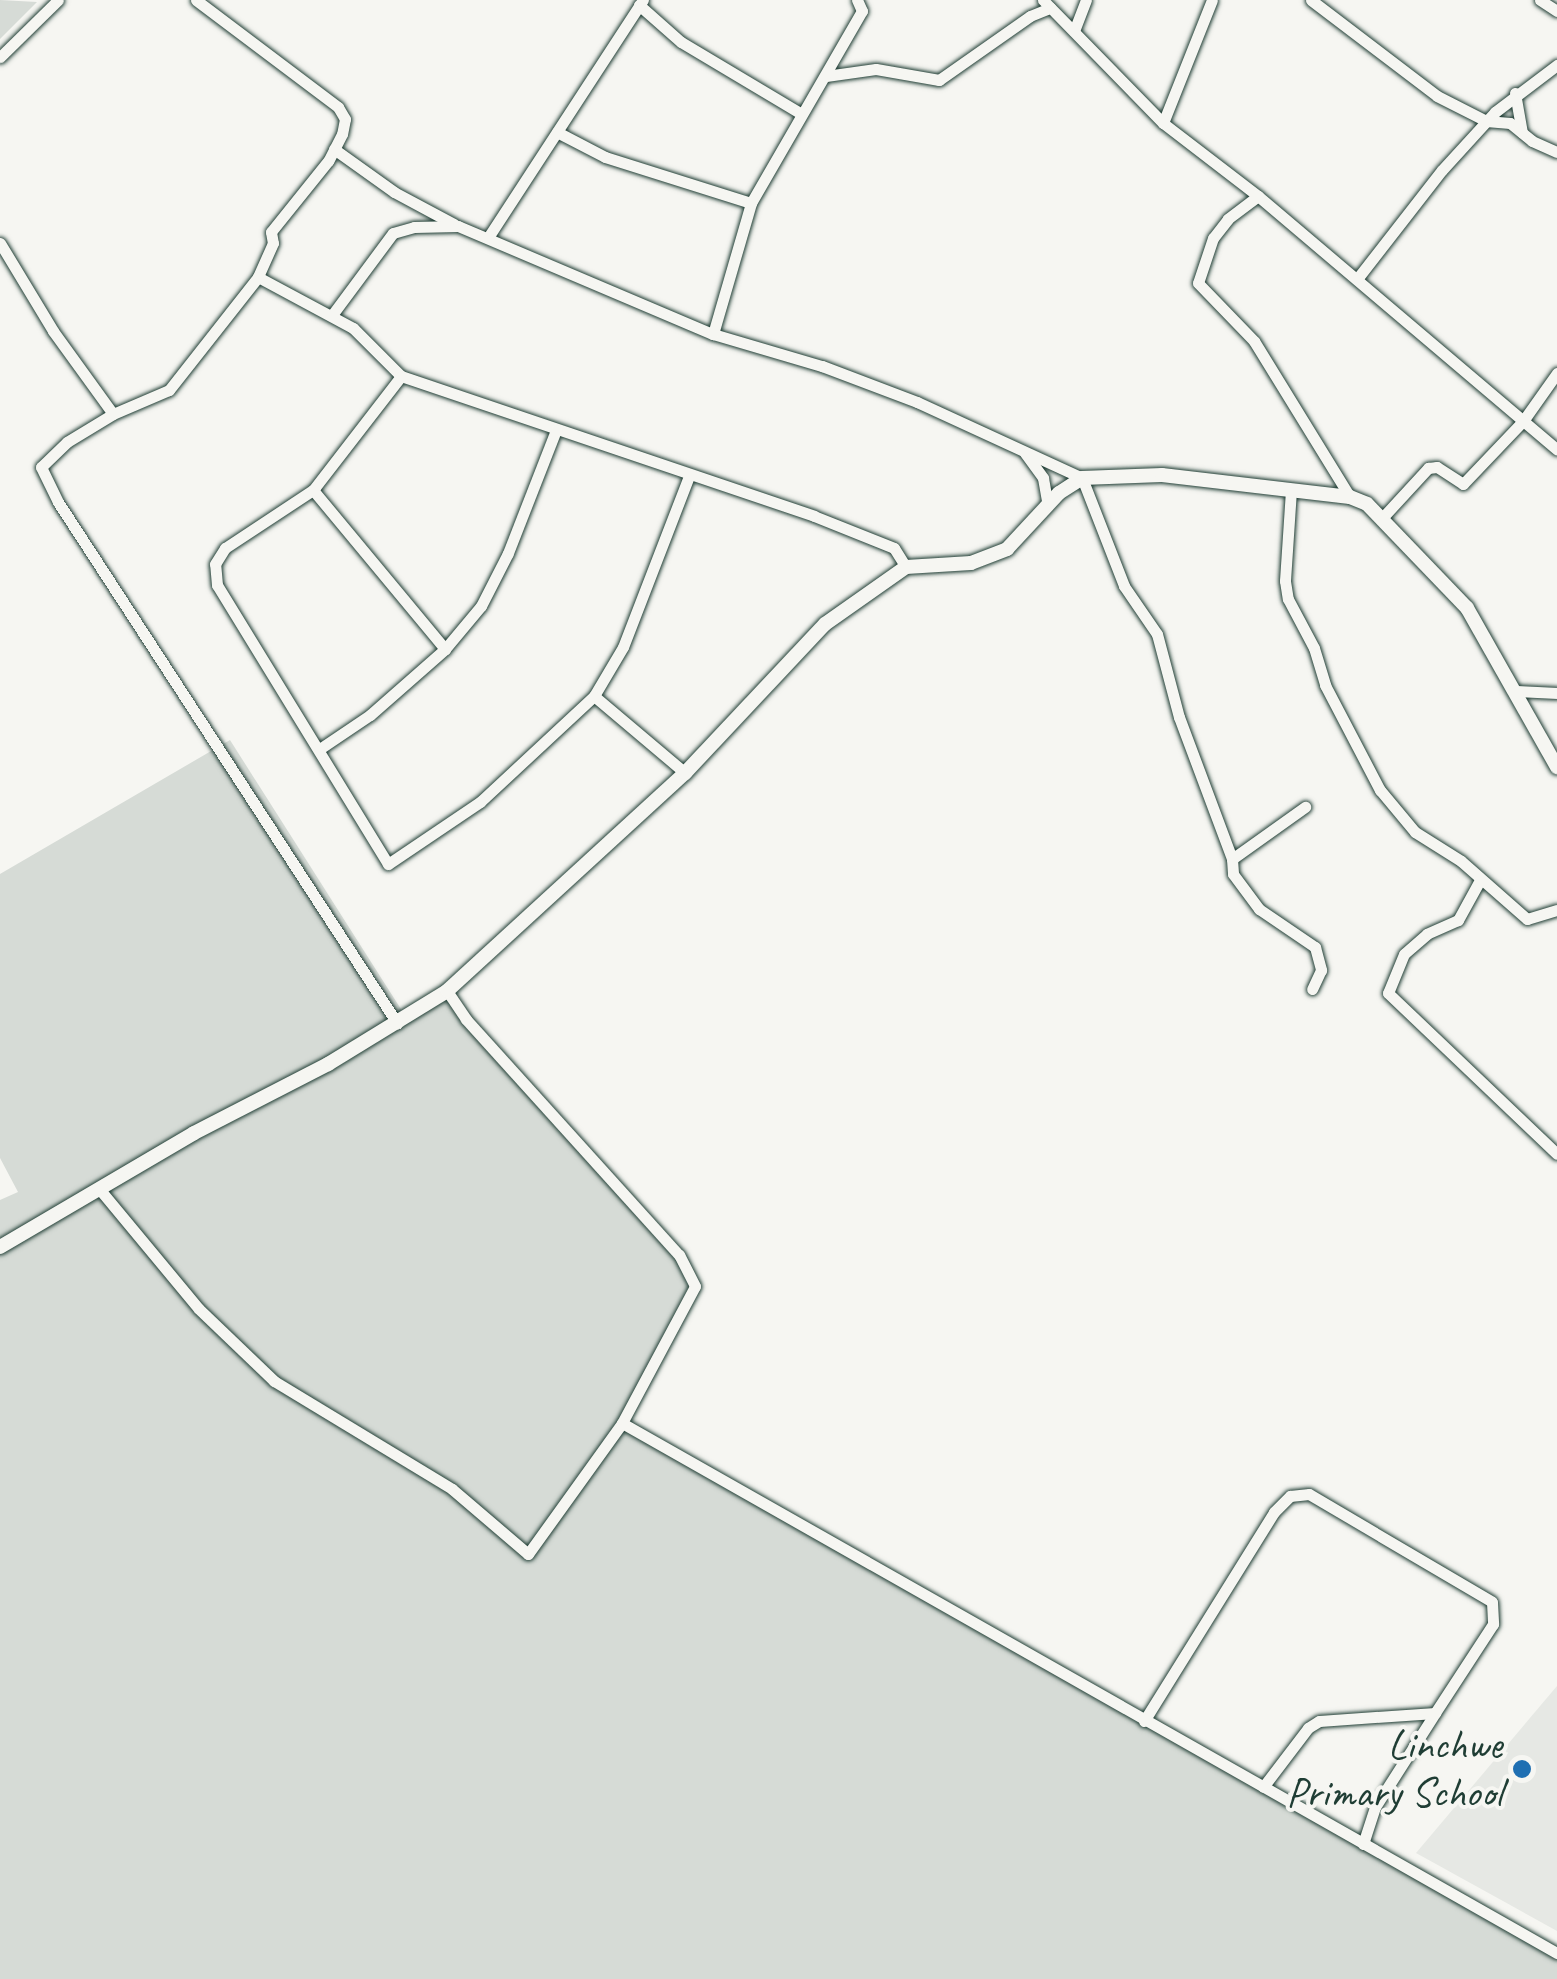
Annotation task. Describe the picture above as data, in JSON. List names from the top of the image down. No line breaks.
{"places":["Linchwe Primary School"]}
